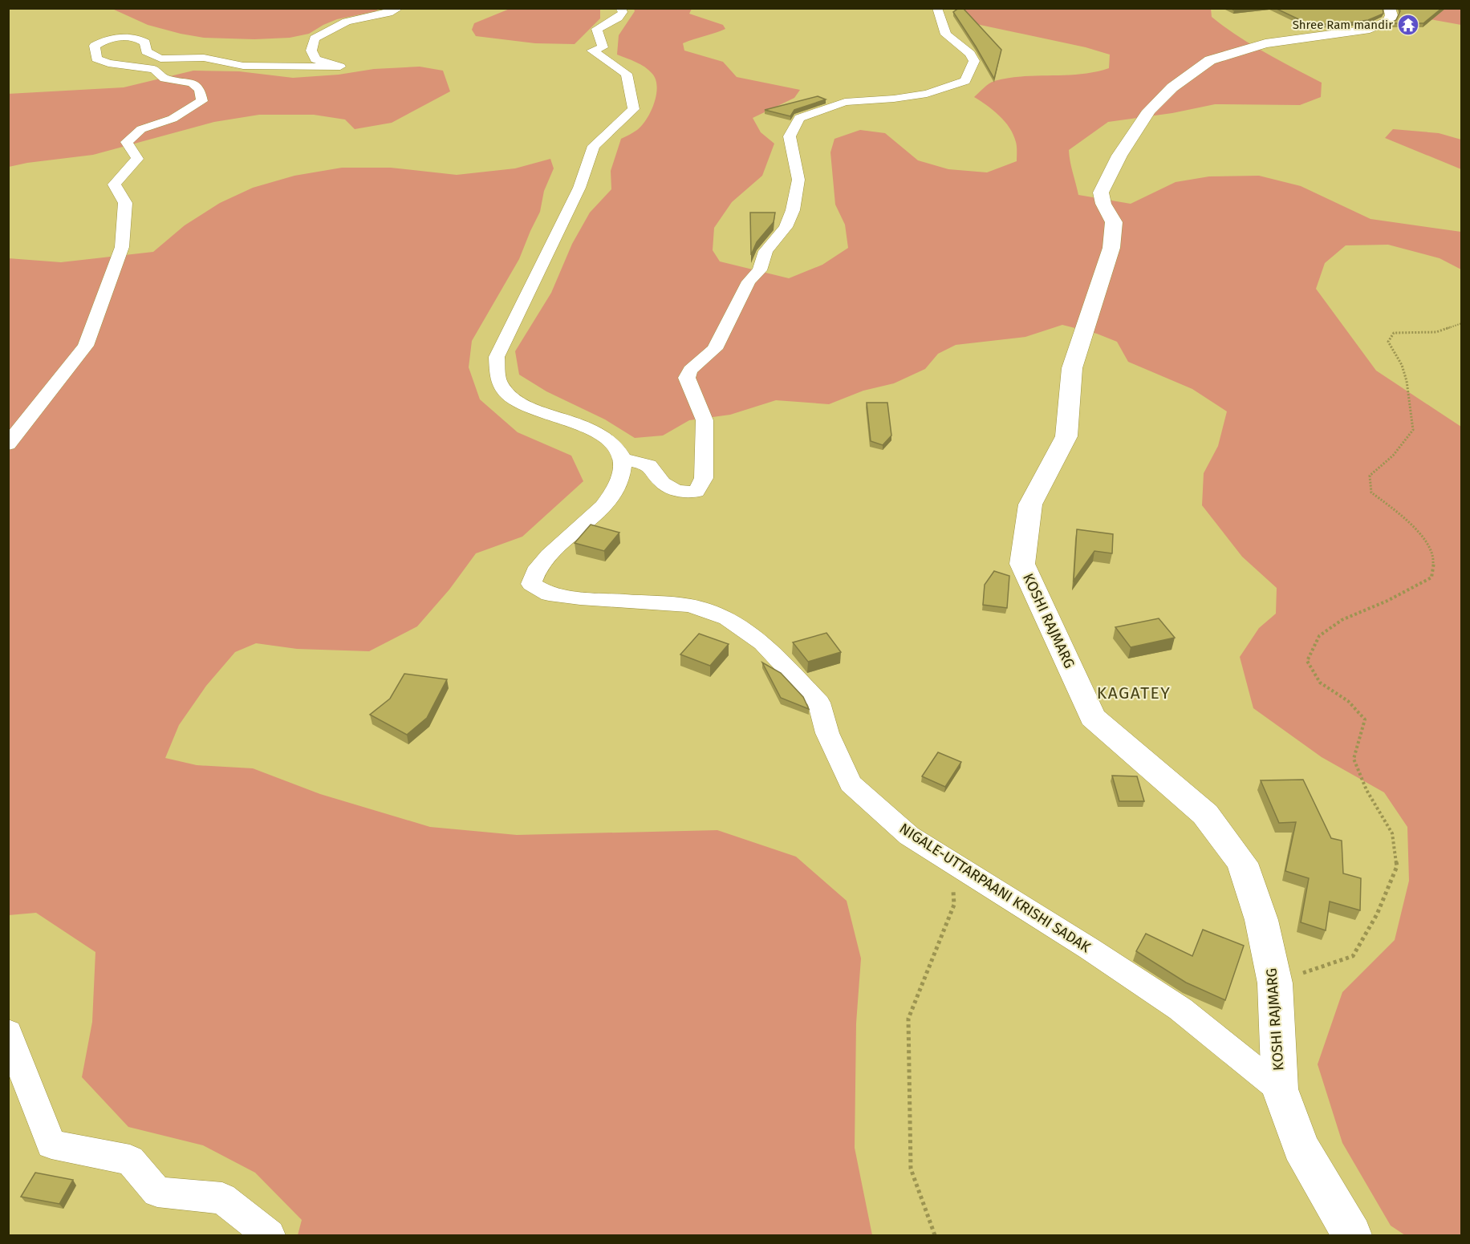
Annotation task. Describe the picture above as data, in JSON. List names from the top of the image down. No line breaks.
{"streets":{"main road":["KOSHI RAJMARG"],"street":["NIGALE-UTTARPAANI KRISHI SADAK"]},"crossings":[["KOSHI RAJMARG","NIGALE-UTTARPAANI KRISHI SADAK"]],"districts":["KAGATEY"],"places":{"temple":["Shree Ram mandir"]}}
